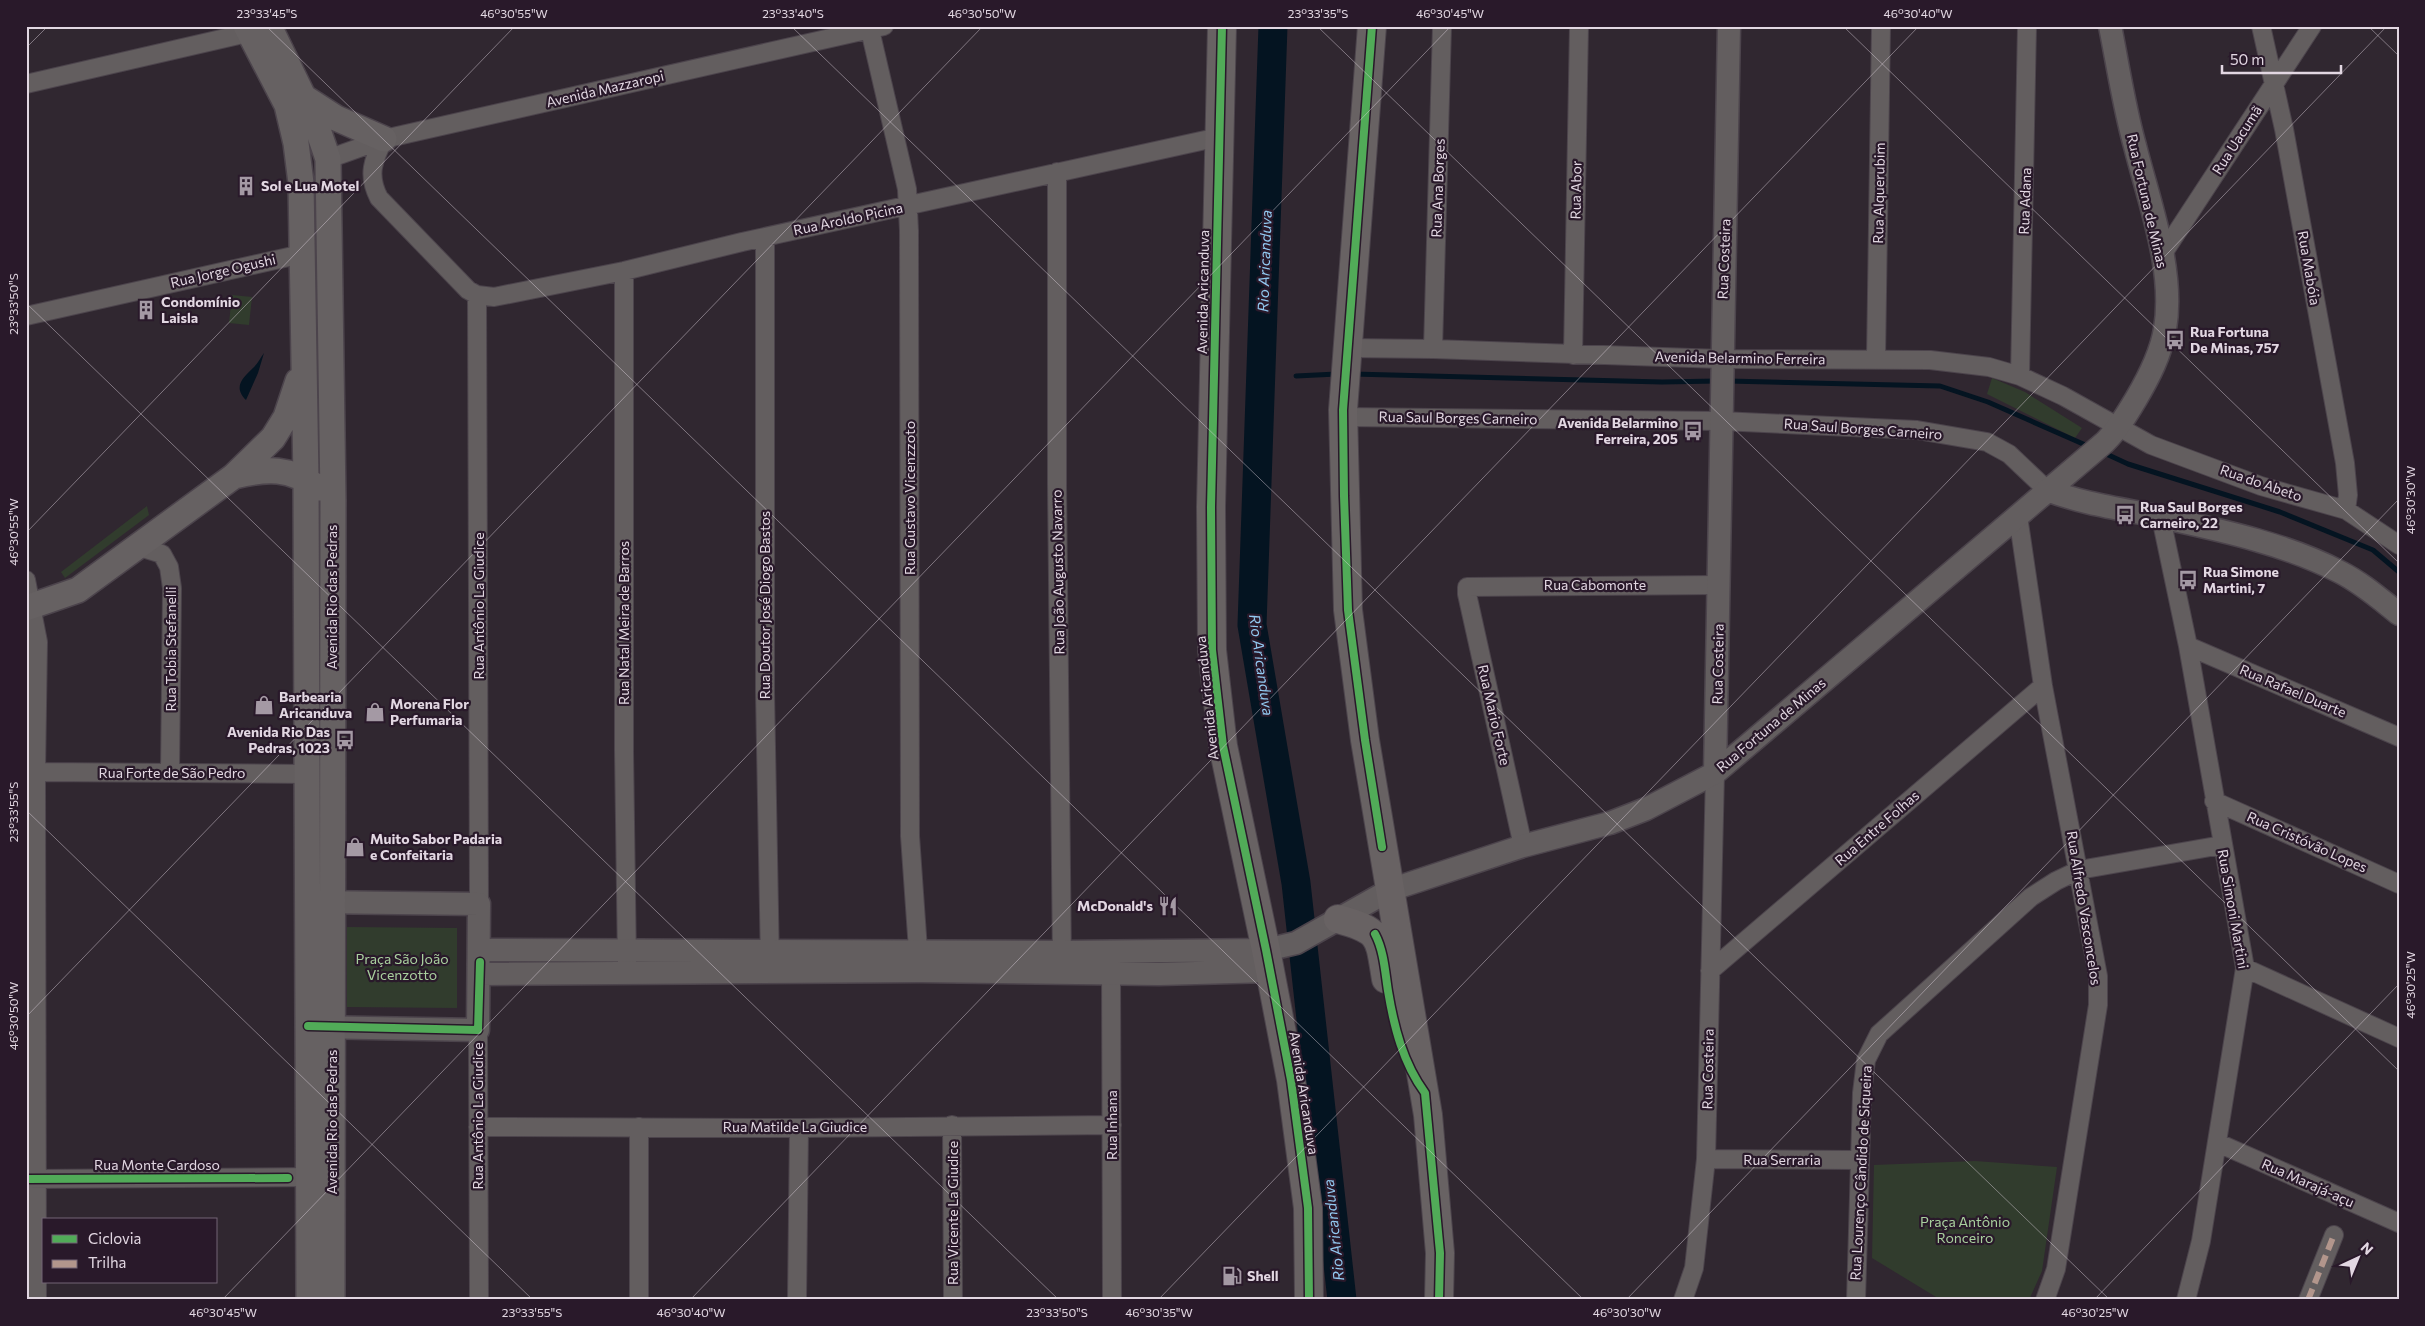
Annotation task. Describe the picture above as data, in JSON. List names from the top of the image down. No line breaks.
{"streets":{"highway":["Avenida Aricanduva"],"main road":["Avenida Rio das Pedras"],"street":["Avenida Mazzaropi","Rua Uacumã","Rua Ana Borges","Rua Abor","Rua Alquerubim","Rua Adana","Rua Fortuna de Minas","Rua Aroldo Picina","Rua Costeira","Rua Mabóia","Rua Jorge Ogushi","Avenida Belarmino Ferreira","Rua Saul Borges Carneiro","Rua do Abeto","Rua Gustavo Vicenzzoto","Rua João Augusto Navarro","Rua Cabomonte","Rua Doutor José Diogo Bastos","Rua Antônio La Giudice","Rua Natal Meira de Barros","Rua Tobia Stefanelli","Rua Rafael Duarte","Rua Mario Forte","Rua Forte de São Pedro","Rua Entre Folhas","Rua Cristóvão Lopes","Rua Alfredo Vasconcelos","Rua Simoni Martini","Rua Inhana","Rua Matilde La Giudice","Rua Serraria","Rua Monte Cardoso","Rua Lourenço Cândido de Siqueira","Rua Marajá-açu","Rua Vicente La Giudice"]},"crossings":[["Avenida Mazzaropi","Rua Gustavo Vicenzzoto"],["Avenida Mazzaropi","Avenida Rio das Pedras"],["Rua Uacumã","Rua Fortuna de Minas"],["Rua Uacumã","Rua Mabóia"],["Rua Ana Borges","Avenida Belarmino Ferreira"],["Rua Abor","Avenida Belarmino Ferreira"],["Rua Alquerubim","Avenida Belarmino Ferreira"],["Rua Adana","Avenida Belarmino Ferreira"],["Rua Fortuna de Minas","Rua Costeira"],["Rua Fortuna de Minas","Avenida Aricanduva"],["Rua Fortuna de Minas","Avenida Belarmino Ferreira"],["Rua Fortuna de Minas","Rua Saul Borges Carneiro"],["Rua Fortuna de Minas","Rua do Abeto"],["Rua Fortuna de Minas","Rua Mario Forte"],["Rua Fortuna de Minas","Rua Alfredo Vasconcelos"],["Rua Aroldo Picina","Avenida Aricanduva"],["Rua Aroldo Picina","Rua Gustavo Vicenzzoto"],["Rua Aroldo Picina","Rua João Augusto Navarro"],["Rua Aroldo Picina","Rua Doutor José Diogo Bastos"],["Rua Aroldo Picina","Rua Antônio La Giudice"],["Rua Aroldo Picina","Rua Natal Meira de Barros"],["Rua Costeira","Avenida Belarmino Ferreira"],["Rua Costeira","Rua Saul Borges Carneiro"],["Rua Costeira","Rua Cabomonte"],["Rua Costeira","Rua Entre Folhas"],["Rua Costeira","Rua Serraria"],["Rua Mabóia","Rua do Abeto"],["Rua Jorge Ogushi","Avenida Rio das Pedras"],["Avenida Belarmino Ferreira","Rua do Abeto"],["Rua Saul Borges Carneiro","Rua Simoni Martini"],["Rua Cabomonte","Rua Mario Forte"],["Avenida Rio das Pedras","Rua Forte de São Pedro"],["Avenida Rio das Pedras","Rua Monte Cardoso"],["Rua Antônio La Giudice","Rua Matilde La Giudice"],["Rua Tobia Stefanelli","Rua Forte de São Pedro"],["Rua Rafael Duarte","Rua Simoni Martini"],["Rua Entre Folhas","Rua Alfredo Vasconcelos"],["Rua Cristóvão Lopes","Rua Simoni Martini"],["Rua Alfredo Vasconcelos","Rua Lourenço Cândido de Siqueira"],["Rua Simoni Martini","Rua Lourenço Cândido de Siqueira"],["Rua Simoni Martini","Rua Marajá-açu"],["Rua Inhana","Rua Matilde La Giudice"],["Rua Matilde La Giudice","Rua Vicente La Giudice"],["Rua Serraria","Rua Lourenço Cândido de Siqueira"]],"water":["Rio Aricanduva"],"parks":["Praça São João Vicenzotto","Praça Antônio Ronceiro"],"places":{"building":["Sol e Lua Motel","Condomínio Laisla"],"bus stop":["Rua Fortuna De Minas, 757","Avenida Belarmino Ferreira, 205","Rua Saul Borges Carneiro, 22","Rua Simone Martini, 7","Avenida Rio Das Pedras, 1023"],"shop":["Barbearia Aricanduva","Morena Flor Perfumaria","Muito Sabor Padaria e Confeitaria"],"restaurant":["McDonald's"],"fuel station":["Shell"]},"legend":["Ciclovia","Trilha"],"scale_bar":"50 m","north":"top right","coordinates":["23°33'45\"S","46°30'55\"W","23°33'40\"S","46°30'50\"W","23°33'35\"S","46°30'45\"W","46°30'40\"W","23°33'50\"S","46°30'30\"W","23°33'55\"S","46°30'25\"W","46°30'35\"W"]}
